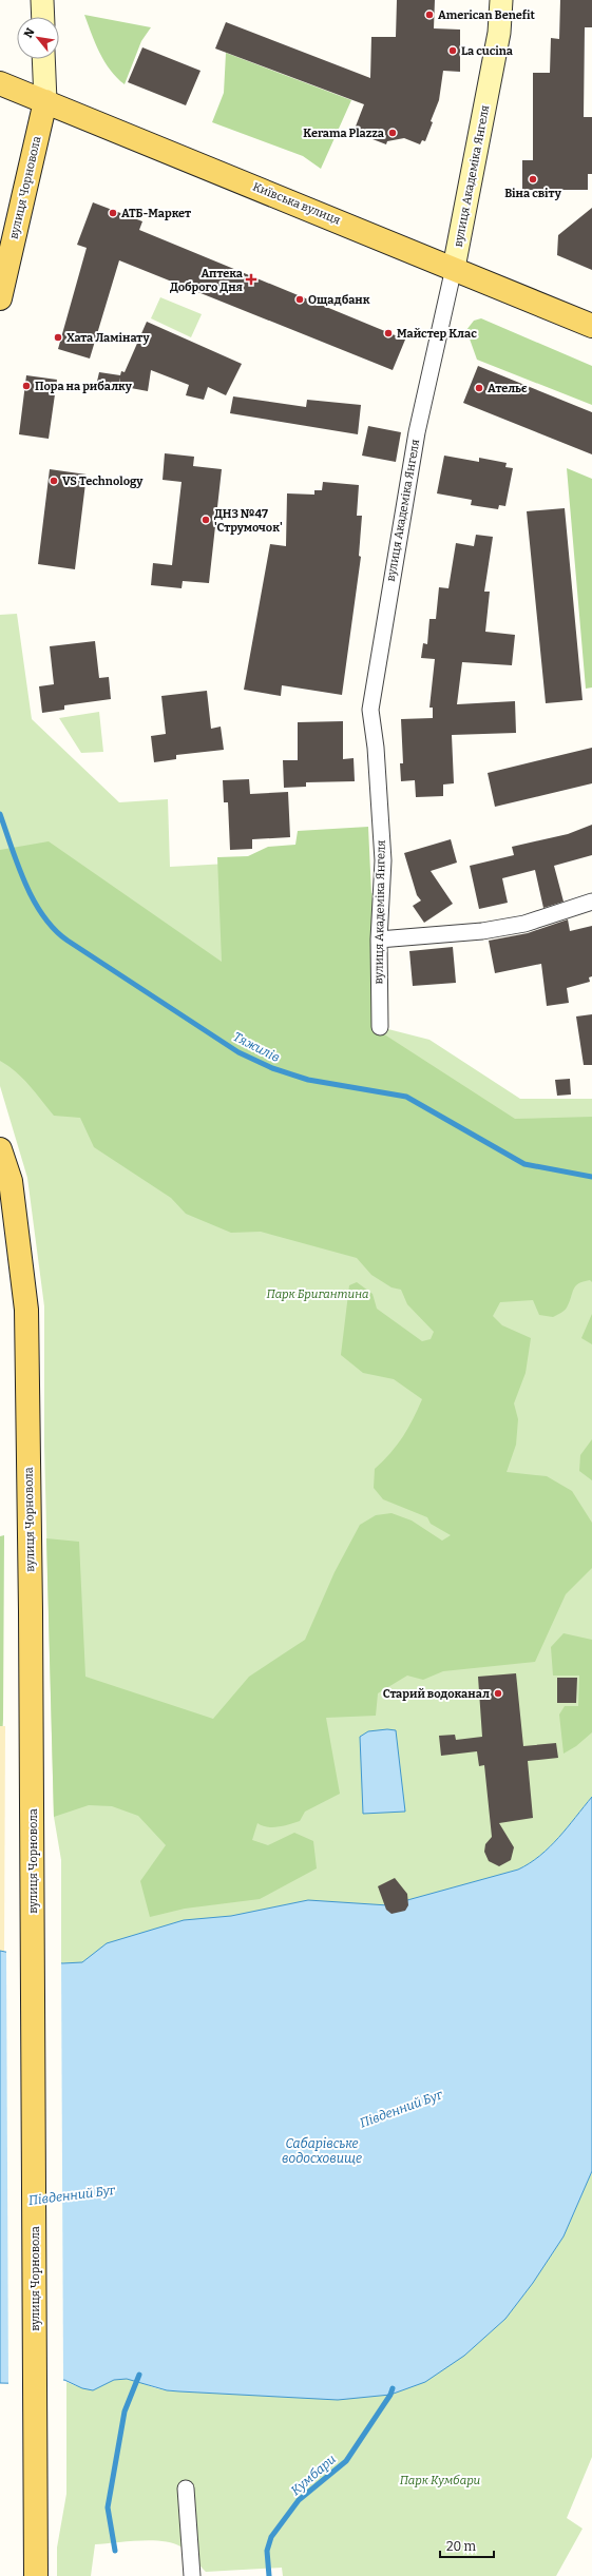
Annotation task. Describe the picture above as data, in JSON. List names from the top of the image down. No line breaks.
{"streets":{"main road":["вулиця Академіка Янгеля","вулиця Чорновола","Київська вулиця"]},"crossings":[["вулиця Академіка Янгеля","Київська вулиця"],["вулиця Чорновола","Київська вулиця"]],"water":["Тяжилів","Південний Буг","Сабарівське водосховище","Кумбари"],"parks":["Парк Бригантина","Парк Кумбари"],"places":{"other":["American Benefit","La cucina","Kerama Plazza","Віна світу","АТБ-Маркет","Ощадбанк","Майстер Клас","Хата Ламінату","Пора на рибалку","Ательє","VS Technology","ДНЗ №47 'Струмочок'","Старий водоканал"],"health":["Аптека Доброго Дня"]},"scale_bar":"20 m","north":"top left"}
